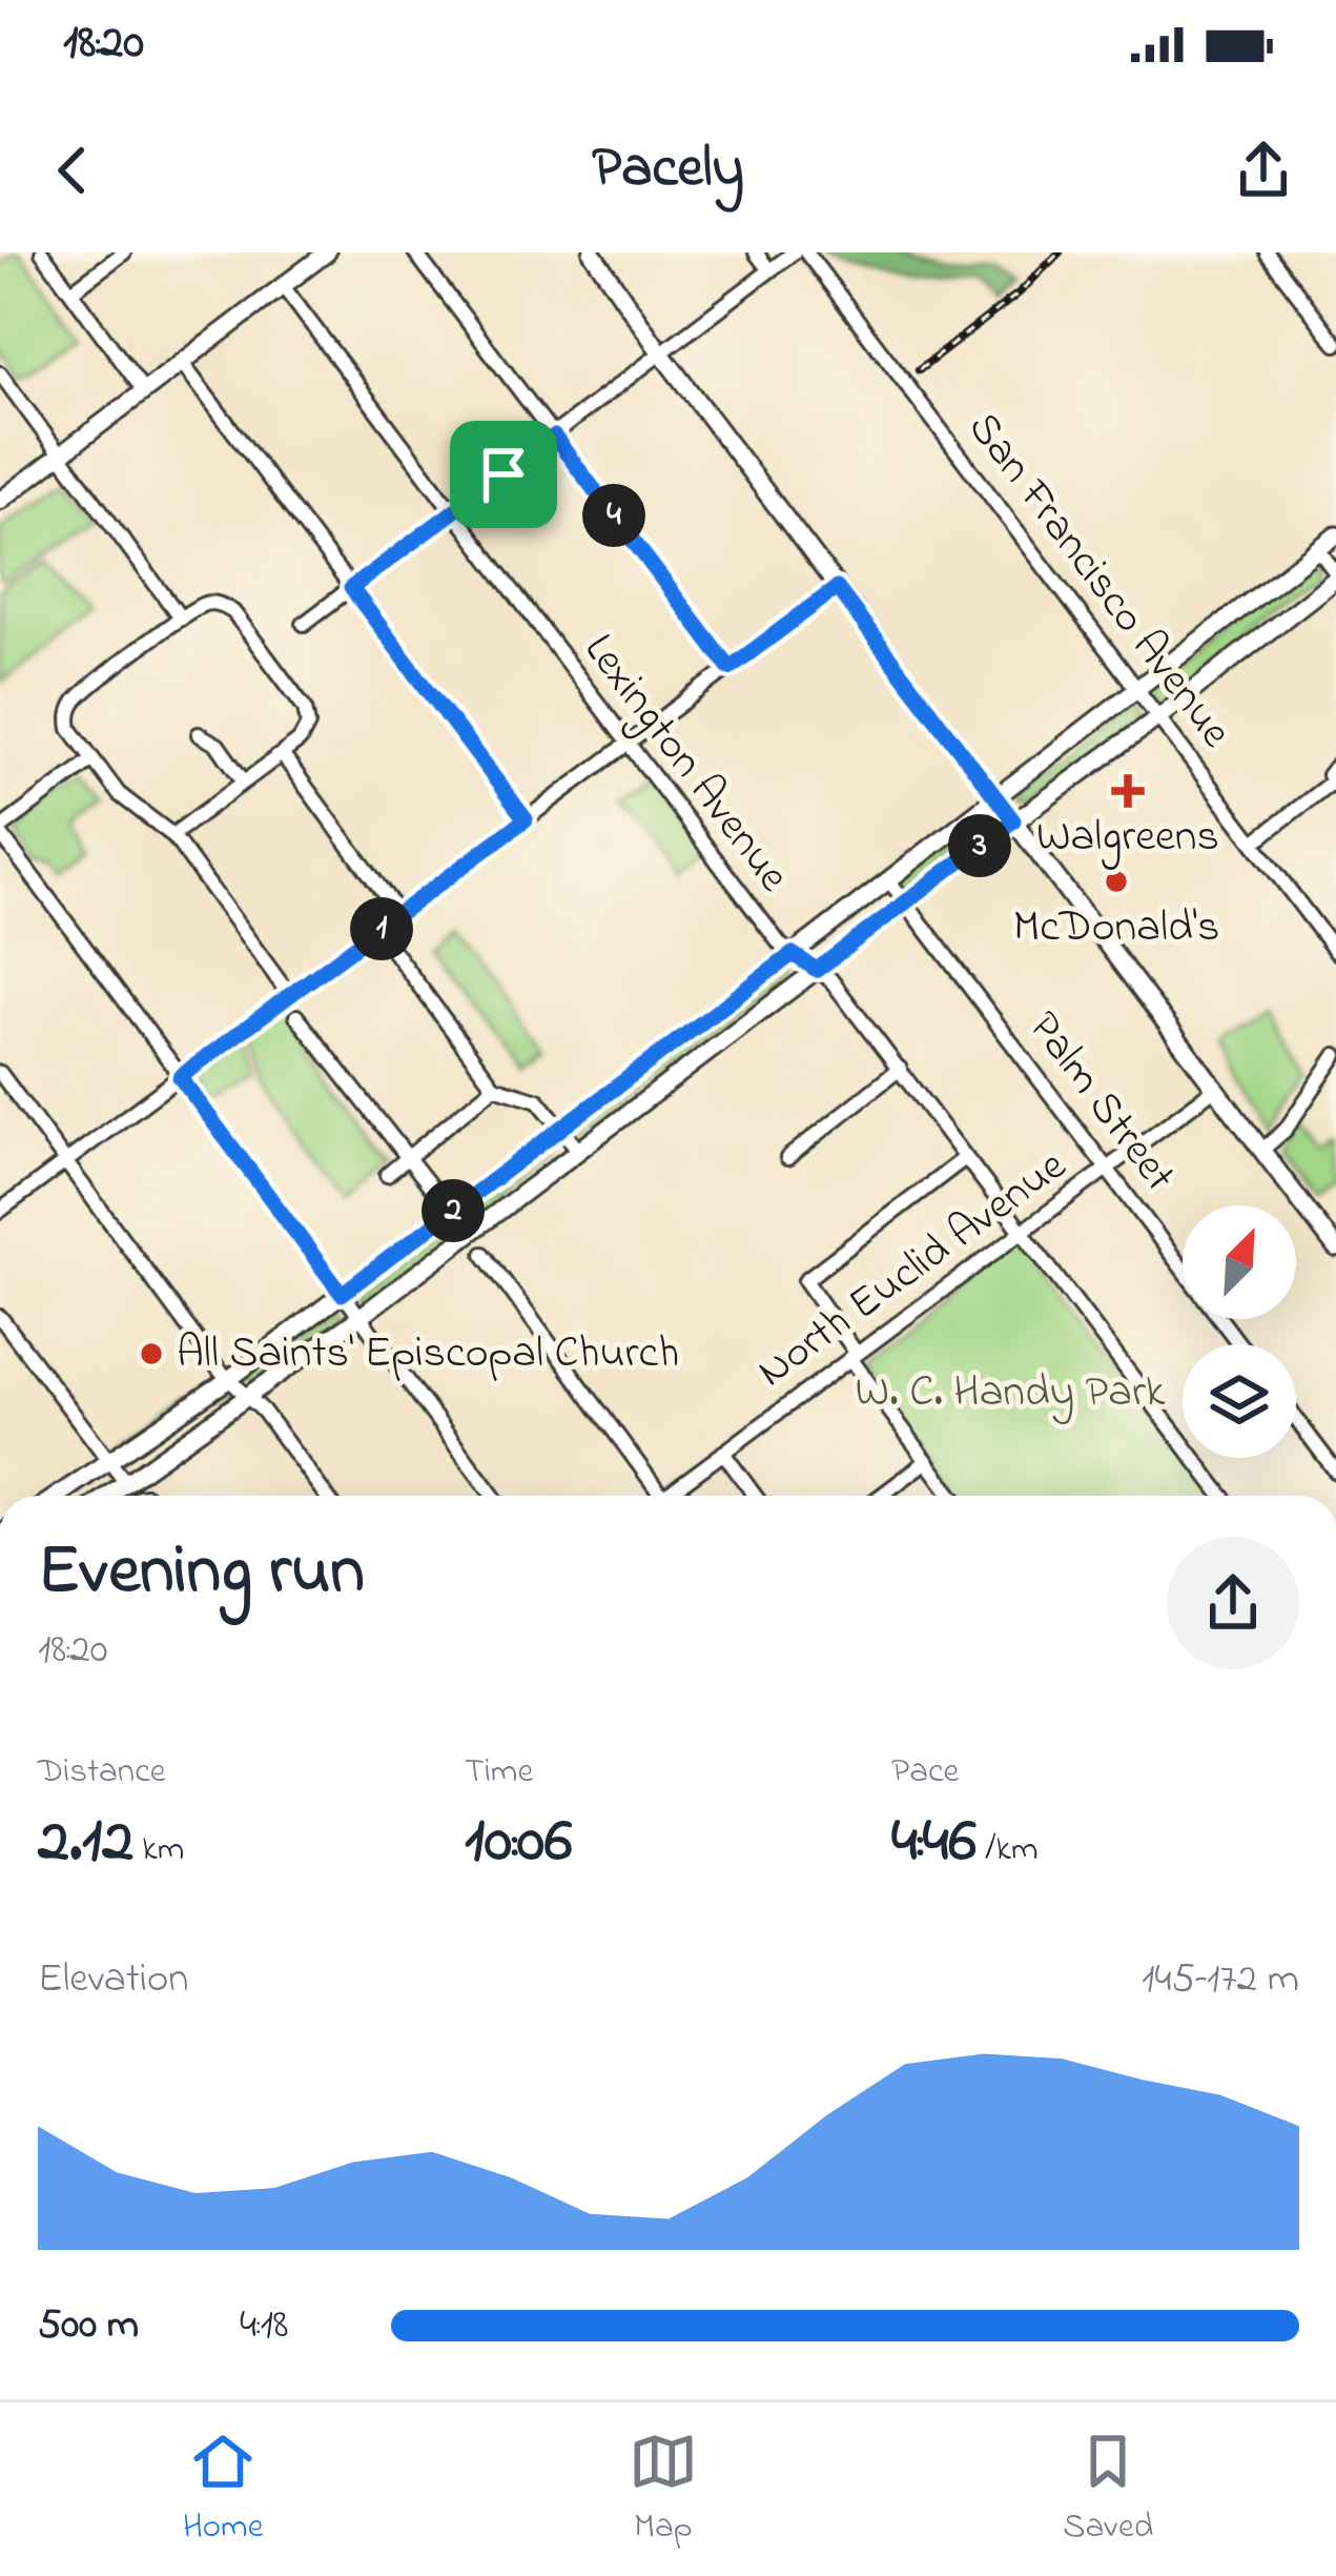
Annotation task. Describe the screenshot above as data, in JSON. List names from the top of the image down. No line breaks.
{"streets":{"street":["San Francisco Avenue","Lexington Avenue","Palm Street","North Euclid Avenue"]},"crossings":[["Lexington Avenue","North Euclid Avenue"],["Palm Street","North Euclid Avenue"]],"parks":["W. C. Handy Park"],"places":{"health":["Walgreens"],"other":["McDonald's","All Saints' Episcopal Church"]},"north":"top right","page":{"status":"18:20","header":"Pacely","pins":["4","3","1","2"],"heading":["Evening run","18:20"],"stats":[["Distance","2.12 km"],["Time","10:06"],["Pace","4:46 /km"]],"chart":["Elevation","145–172 m"],"list":[{"name":"500 m","note":"4:18"}],"tabs":["Home","Map","Saved"]}}
